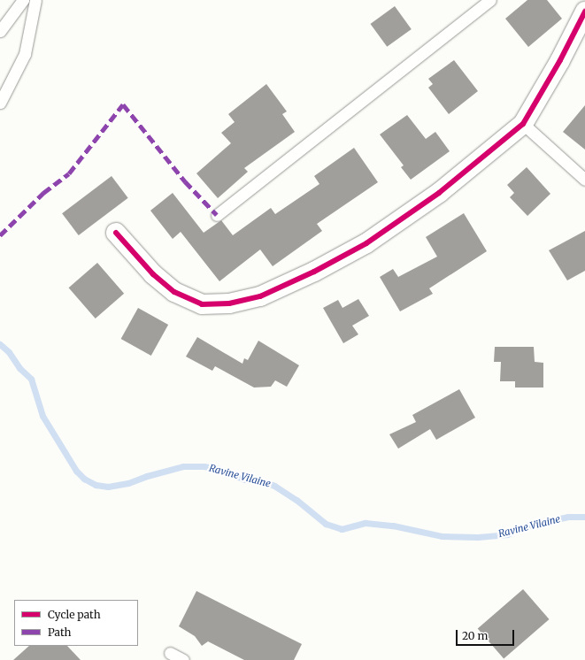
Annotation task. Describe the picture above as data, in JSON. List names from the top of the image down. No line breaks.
{"water":["Ravine Vilaine"],"legend":["Cycle path","Path"],"scale_bar":"20 m"}
